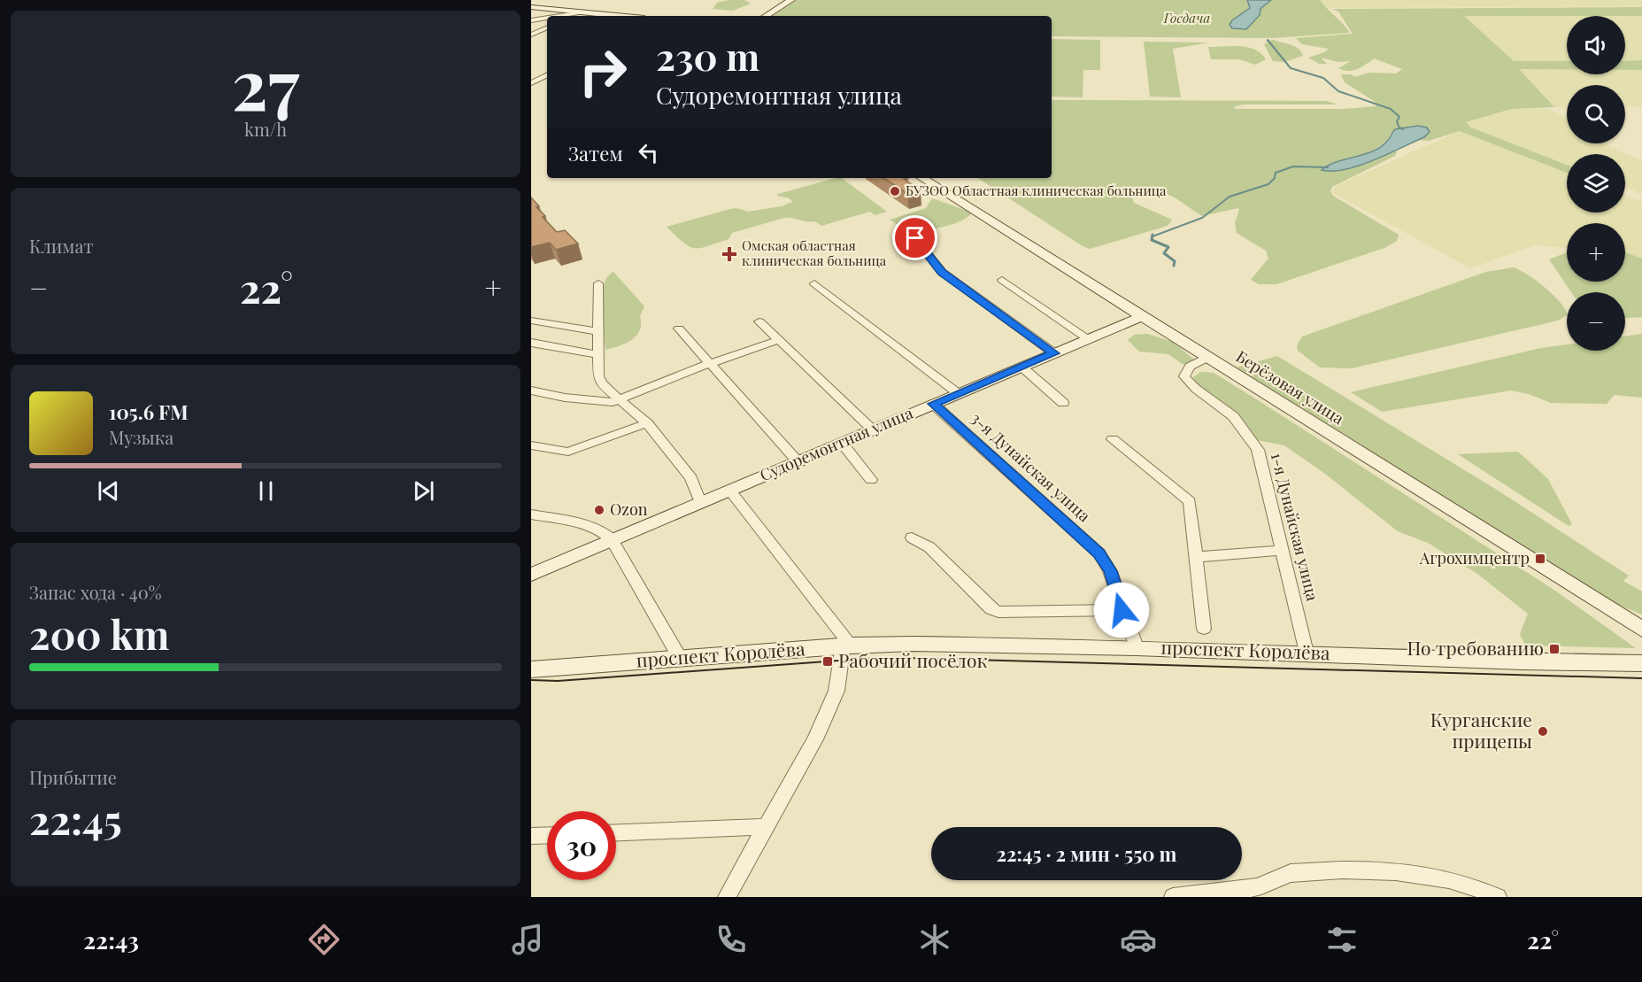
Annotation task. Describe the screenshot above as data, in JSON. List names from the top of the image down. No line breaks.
{"streets":{"main road":["Берёзовая улица","Судоремонтная улица","проспект Королёва"],"street":["3-я Дунайская улица","1-я Дунайская улица"]},"crossings":[["Берёзовая улица","Судоремонтная улица"],["Берёзовая улица","1-я Дунайская улица"],["Судоремонтная улица","3-я Дунайская улица"],["3-я Дунайская улица","проспект Королёва"],["1-я Дунайская улица","проспект Королёва"]],"parks":["Госдача"],"places":{"other":["БУЗОО Областная клиническая больница","Ozon","Курганские прицепы"],"health":["Омская областная клиническая больница"],"transit":["Агрохимцентр","По требованию","Рабочий посёлок"]},"page":{"tile":[["27","km/h"],"Климат",["Запас хода · 40%","200 km"],["Прибытие","22:45"]],"map_buttons":["+","−"],"turn":["230 m","Судоремонтная улица"],"then":"Затем","heat":["−","22°","+"],"song":["105.6 FM","Музыка"],"limit":"30","trip":"22:45 · 2 мин · 550 m","tabs":["22:43","22°"]}}
